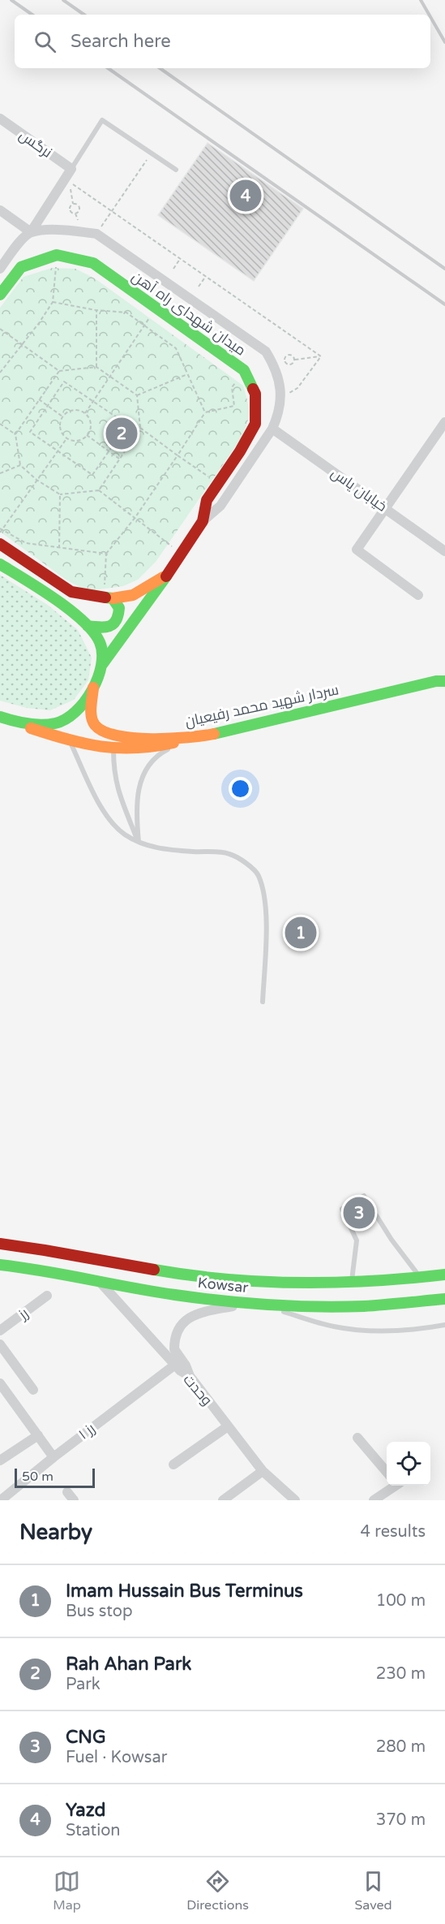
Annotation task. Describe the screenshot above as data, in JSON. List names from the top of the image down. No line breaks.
{"streets":{"main road":["میدان شهدای راه آهن","سردار شهید محمد رفیعیان","Kowsar"],"street":["نرگس","خیابان یاس","رز","وحدت","رز ۱"]},"crossings":[["Kowsar","وحدت"],["وحدت","رز ۱"]],"scale_bar":"50 m","page":{"search":"Search here","pins":["4","2","1","3"],"scale":"50 m","heading":["Nearby","4 results"],"list":[{"mark":"1","name":"Imam Hussain Bus Terminus","note":"Bus stop","value":"100 m"},{"mark":"2","name":"Rah Ahan Park","note":"Park","value":"230 m"},{"mark":"3","name":"CNG","note":"Fuel · Kowsar","value":"280 m"},{"mark":"4","name":"Yazd","note":"Station","value":"370 m"}],"nav":["Map","Directions","Saved"]}}
